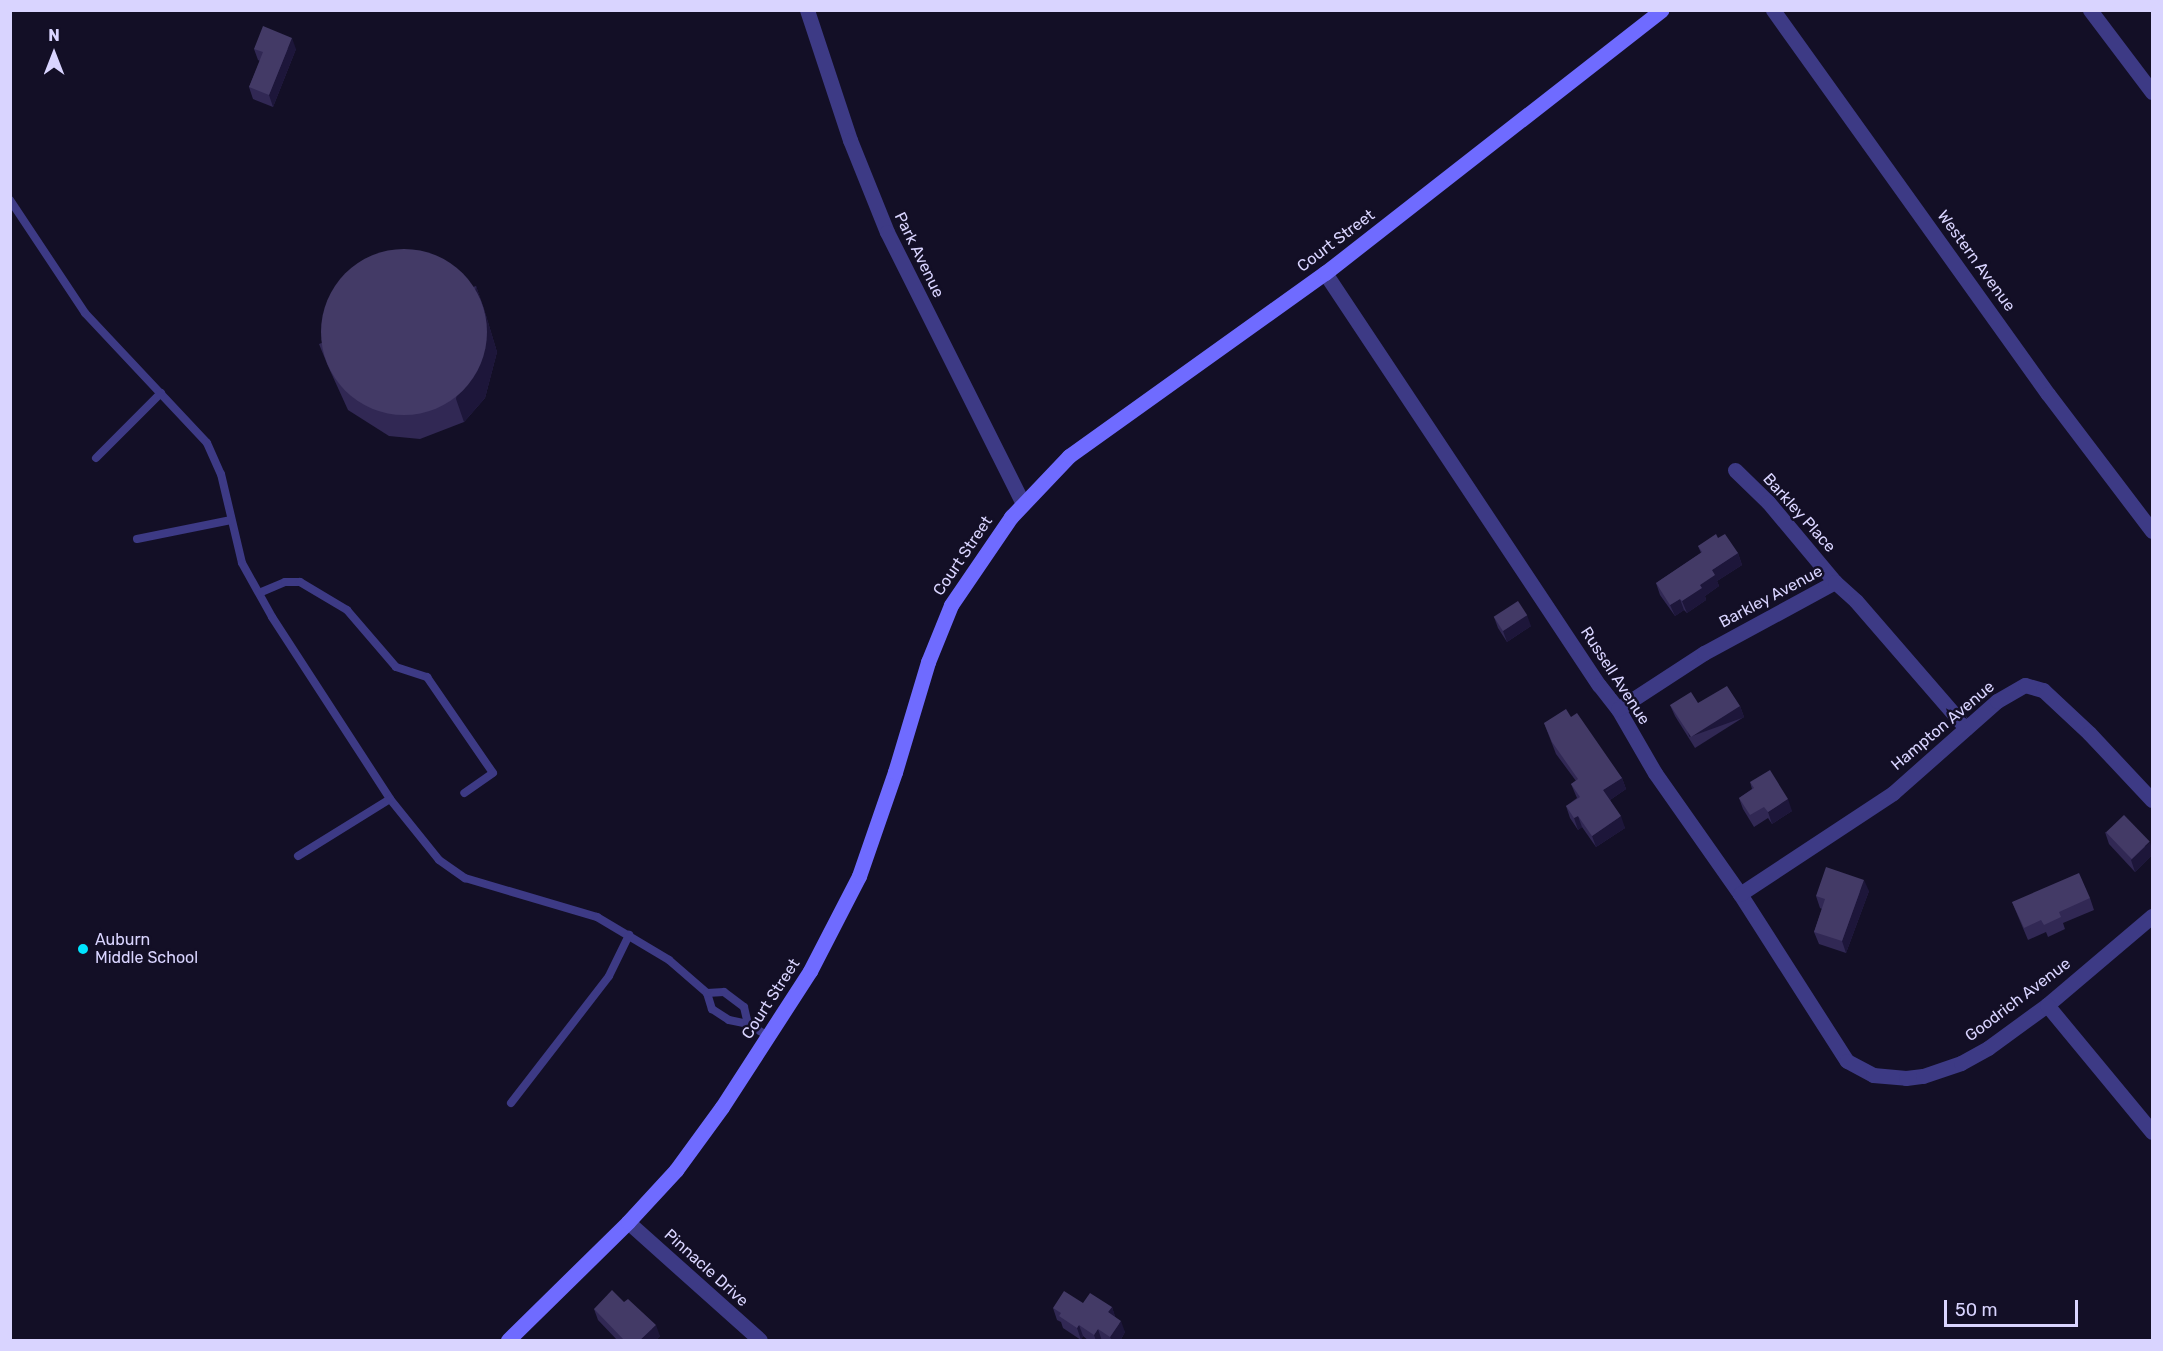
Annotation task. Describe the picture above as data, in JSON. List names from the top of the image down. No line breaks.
{"streets":{"main road":["Court Street"],"street":["Park Avenue","Western Avenue","Barkley Place","Barkley Avenue","Russell Avenue","Hampton Avenue","Goodrich Avenue","Pinnacle Drive"]},"crossings":[["Court Street","Park Avenue"],["Court Street","Russell Avenue"],["Court Street","Pinnacle Drive"],["Barkley Place","Barkley Avenue"],["Barkley Avenue","Russell Avenue"],["Barkley Avenue","Hampton Avenue"],["Russell Avenue","Hampton Avenue"],["Russell Avenue","Goodrich Avenue"]],"places":["Auburn Middle School"],"scale_bar":"50 m","north":"top"}
